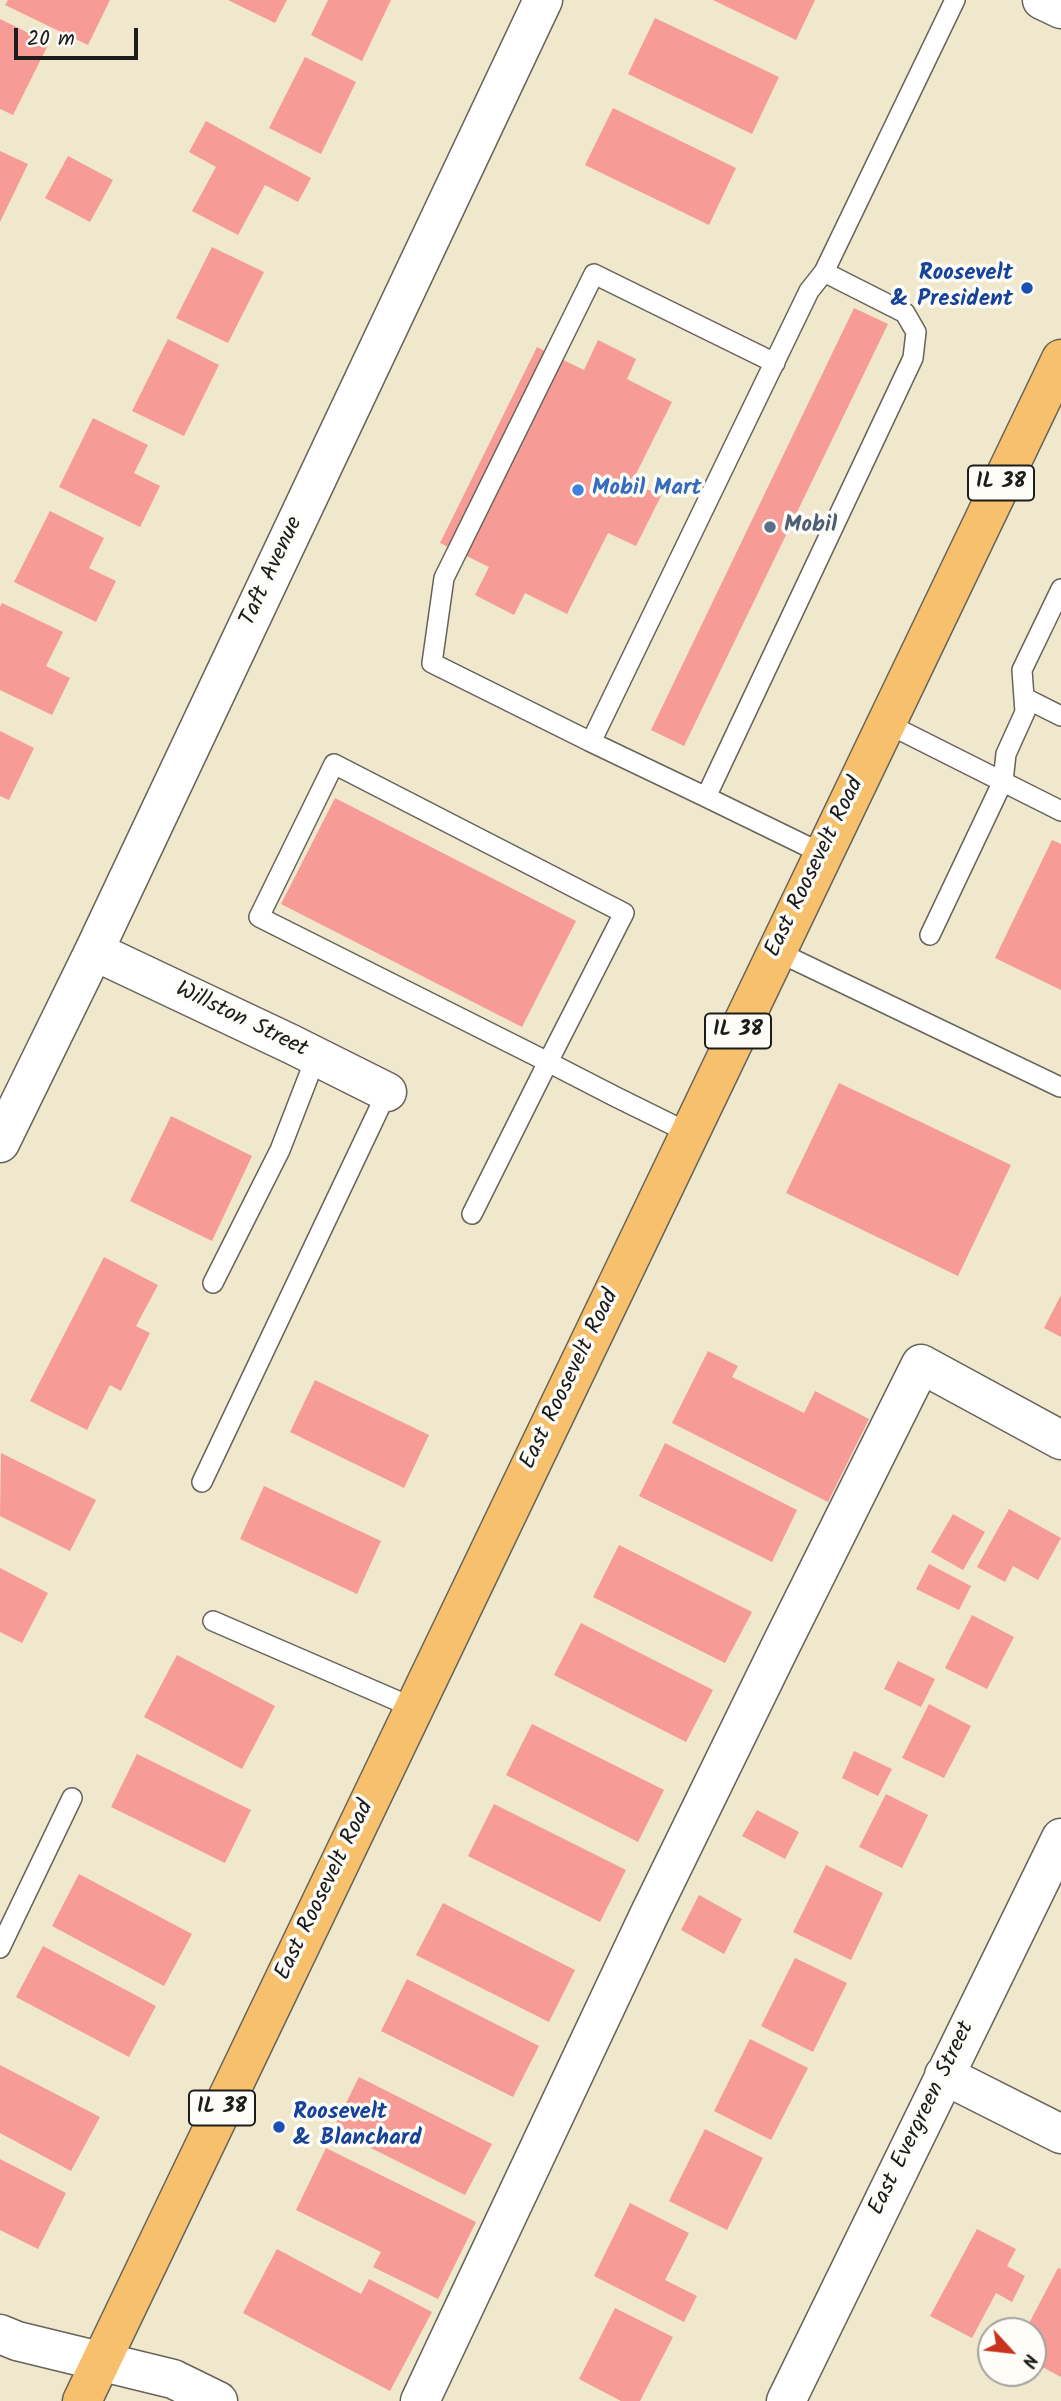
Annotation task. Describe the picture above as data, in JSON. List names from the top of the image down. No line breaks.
{"streets":{"main road":["IL 38","East Roosevelt Road"],"street":["Taft Avenue","Willston Street","East Evergreen Street"]},"crossings":[["Taft Avenue","Willston Street"]],"places":["Roosevelt & President","Mobil Mart","Mobil","Roosevelt & Blanchard"],"scale_bar":"20 m","north":"bottom right"}
